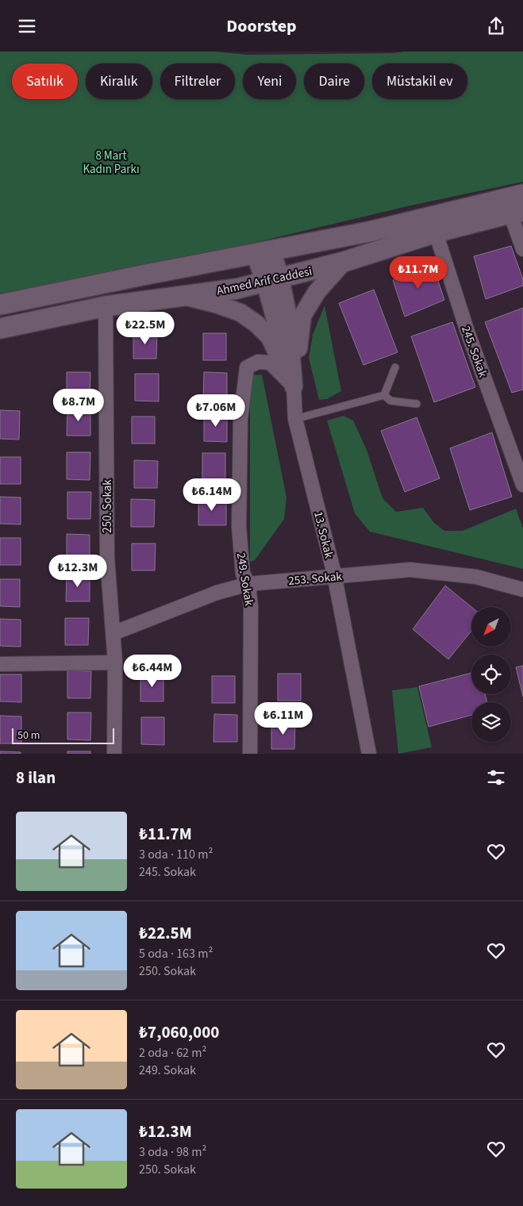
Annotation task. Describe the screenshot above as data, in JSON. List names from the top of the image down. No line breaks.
{"streets":{"main road":["Ahmed Arif Caddesi"],"street":["245. Sokak","250. Sokak","13. Sokak","253. Sokak","249. Sokak"]},"crossings":[["Ahmed Arif Caddesi","245. Sokak"],["Ahmed Arif Caddesi","250. Sokak"],["250. Sokak","253. Sokak"],["13. Sokak","253. Sokak"],["13. Sokak","249. Sokak"],["253. Sokak","249. Sokak"]],"parks":["8 Mart Kadın Parkı"],"scale_bar":"50 m","north":"bottom left","page":{"header":"Doorstep","chip":["Satılık","Kiralık","Filtreler","Yeni","Daire","Müstakil ev"],"price":["₺11.7M","₺22.5M","₺8.7M","₺7.06M","₺6.14M","₺12.3M","₺6.44M","₺6.11M"],"scale":"50 m","heading":"8 ilan","list":[{"name":"₺11.7M","note":"3 oda · 110 m² · 245. Sokak"},{"name":"₺22.5M","note":"5 oda · 163 m² · 250. Sokak"},{"name":"₺7,060,000","note":"2 oda · 62 m² · 249. Sokak"},{"name":"₺12.3M","note":"3 oda · 98 m² · 250. Sokak"}]}}
